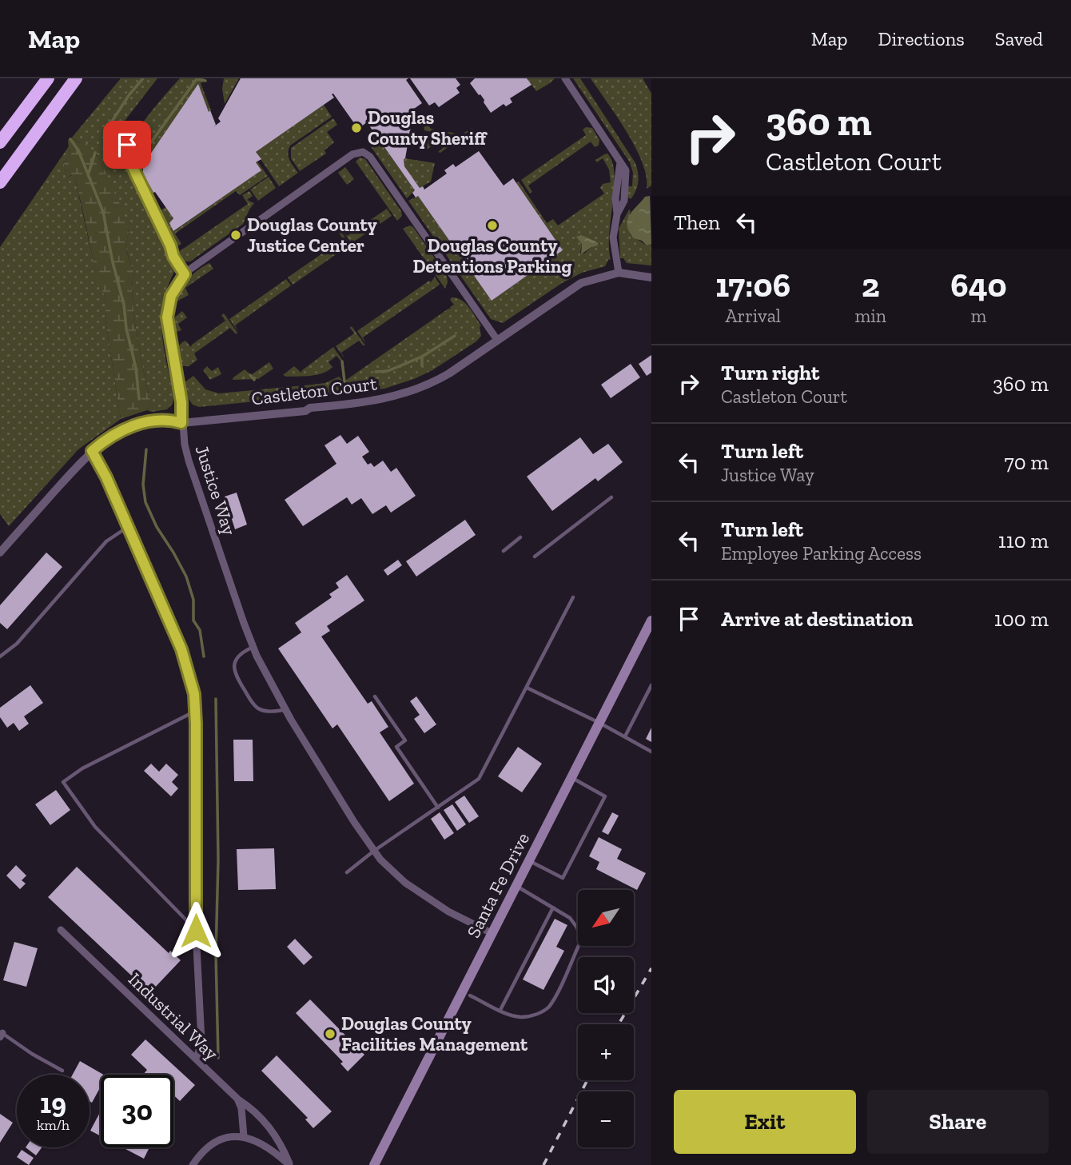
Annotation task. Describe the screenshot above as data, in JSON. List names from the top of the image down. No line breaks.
{"streets":{"main road":["Santa Fe Drive"],"street":["Castleton Court","Justice Way","Industrial Way"]},"crossings":[["Castleton Court","Justice Way"],["Justice Way","Santa Fe Drive"]],"places":["Douglas County Sheriff","Douglas County Detentions Parking","Douglas County Justice Center","Douglas County Facilities Management"],"north":"bottom left","page":{"header":"Map","nav":["Map","Directions","Saved"],"turn":["360 m","Castleton Court"],"then":"Then","eta":["17:06","Arrival","2","min","640","m"],"list":[{"name":"Turn right","note":"Castleton Court","value":"360 m"},{"name":"Turn left","note":"Justice Way","value":"70 m"},{"name":"Turn left","note":"Employee Parking Access","value":"110 m"},{"name":"Arrive at destination","value":"100 m"}],"map_buttons":["+","−"],"speed":"19 km/h","limit":"30","buttons":["Exit","Share"]}}
